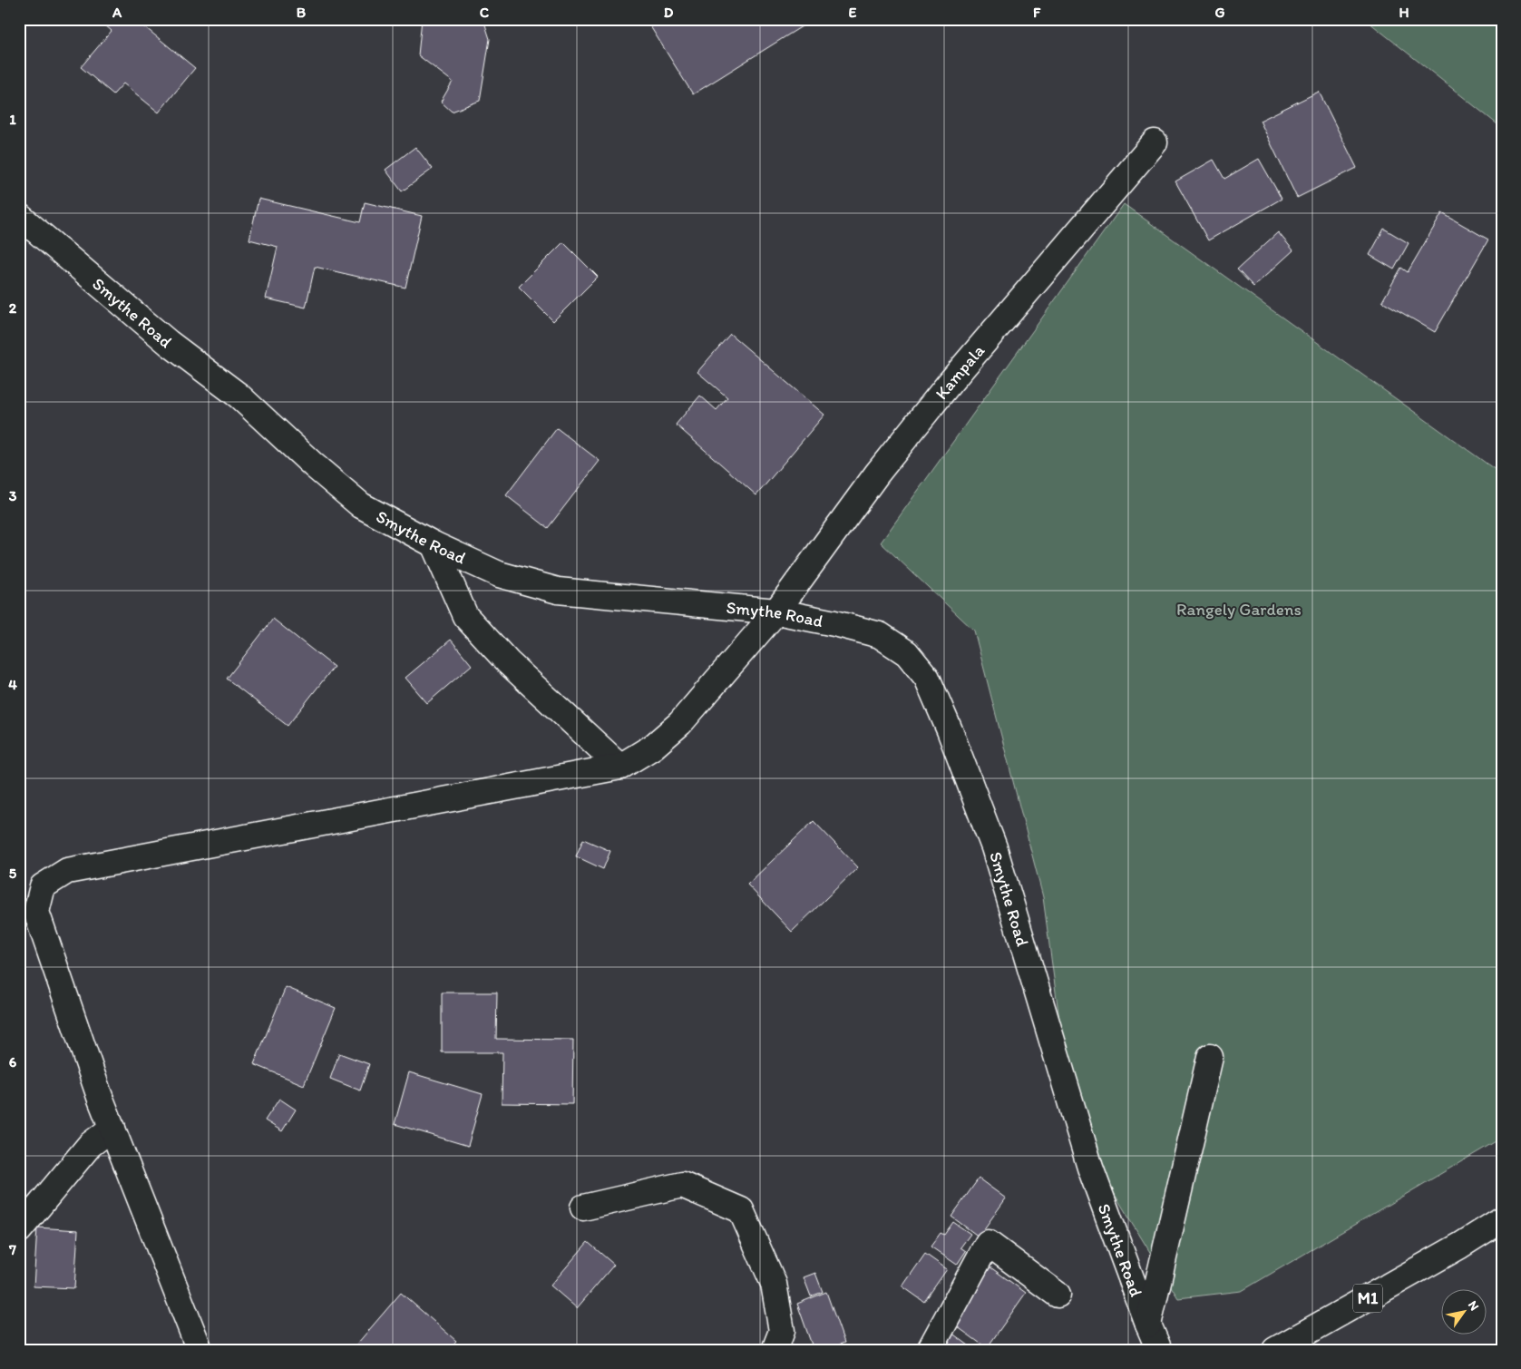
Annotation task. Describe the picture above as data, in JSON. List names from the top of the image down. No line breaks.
{"streets":{"main road":["Smythe Road","Kampala","M1"]},"crossings":[["Smythe Road","Kampala"]],"parks":["Rangely Gardens"],"north":"top right","grid":{"columns":["A","B","C","D","E","F","G","H"],"rows":["1","2","3","4","5","6","7"]}}
